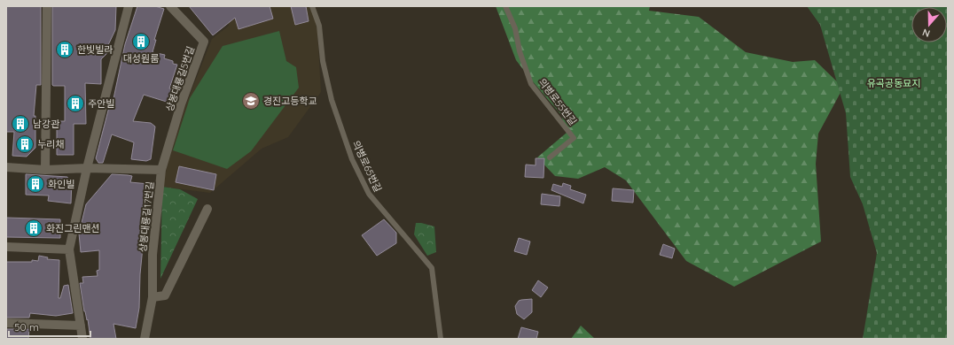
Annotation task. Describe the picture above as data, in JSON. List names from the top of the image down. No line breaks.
{"streets":{"street":["상봉대룡길5번길","상봉대룡길17번길"],"lane":["의병로55번길","의병로65번길"]},"crossings":[["상봉대룡길5번길","상봉대룡길17번길"]],"parks":["유곡공동묘지"],"places":{"building":["대성원룸","한빛빌라","주안빌","남강관","누리채","화인빌","화진그린맨션"],"school or university":["경진고등학교"]},"scale_bar":"50 m","north":"bottom"}
